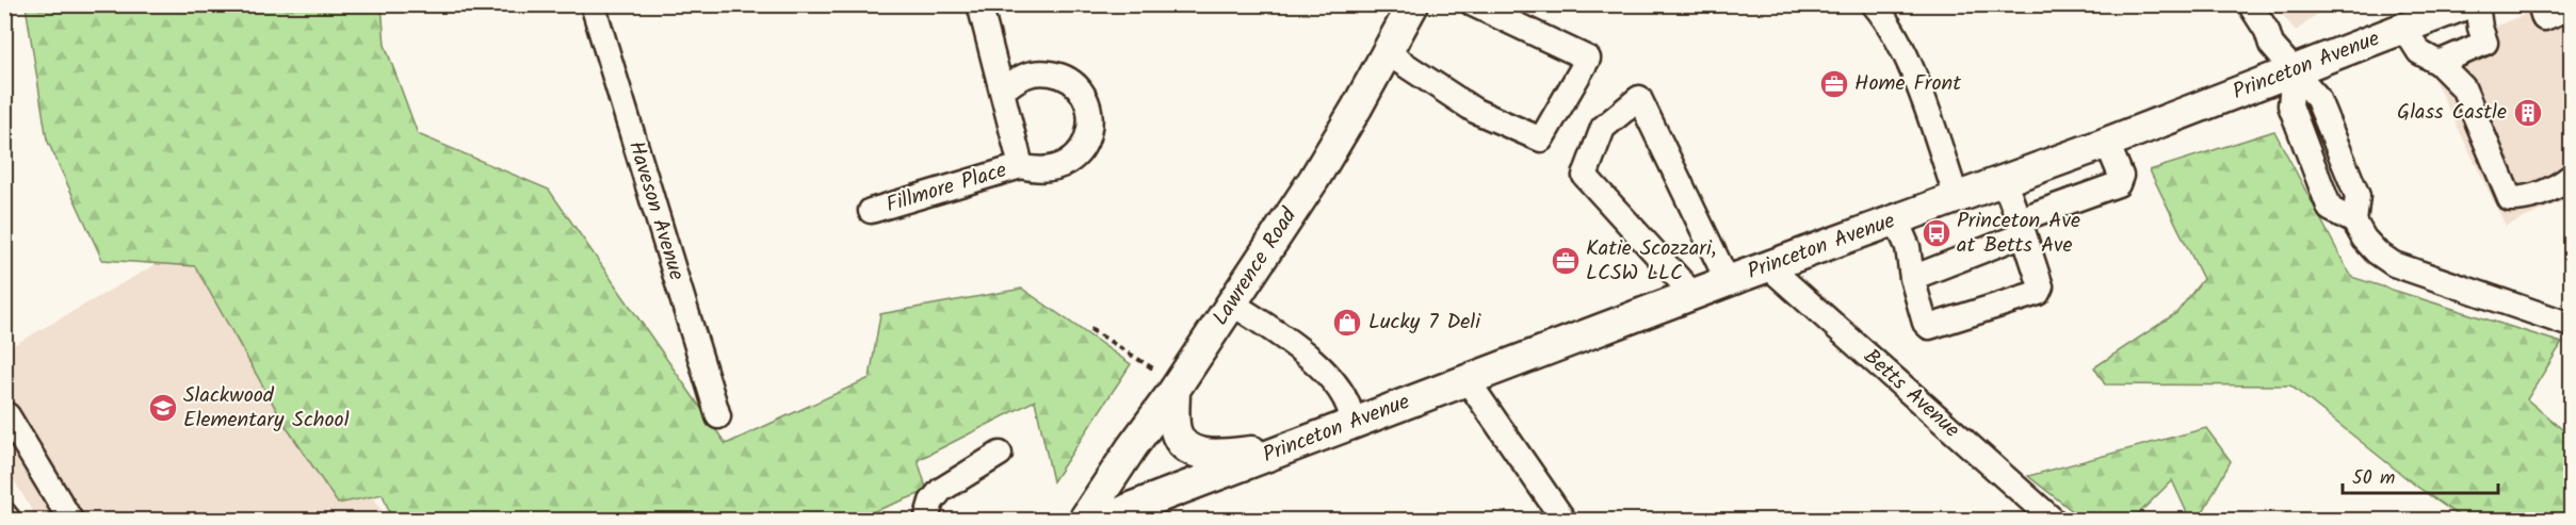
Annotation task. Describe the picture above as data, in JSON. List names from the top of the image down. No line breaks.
{"streets":{"main road":["Princeton Avenue","Lawrence Road"],"street":["Fillmore Place","Haveson Avenue","Betts Avenue"]},"crossings":[["Princeton Avenue","Betts Avenue"]],"places":{"office":["Home Front","Katie Scozzari, LCSW LLC"],"building":["Glass Castle"],"bus stop":["Princeton Ave at Betts Ave"],"shop":["Lucky 7 Deli"],"school or university":["Slackwood Elementary School"]},"scale_bar":"50 m"}
